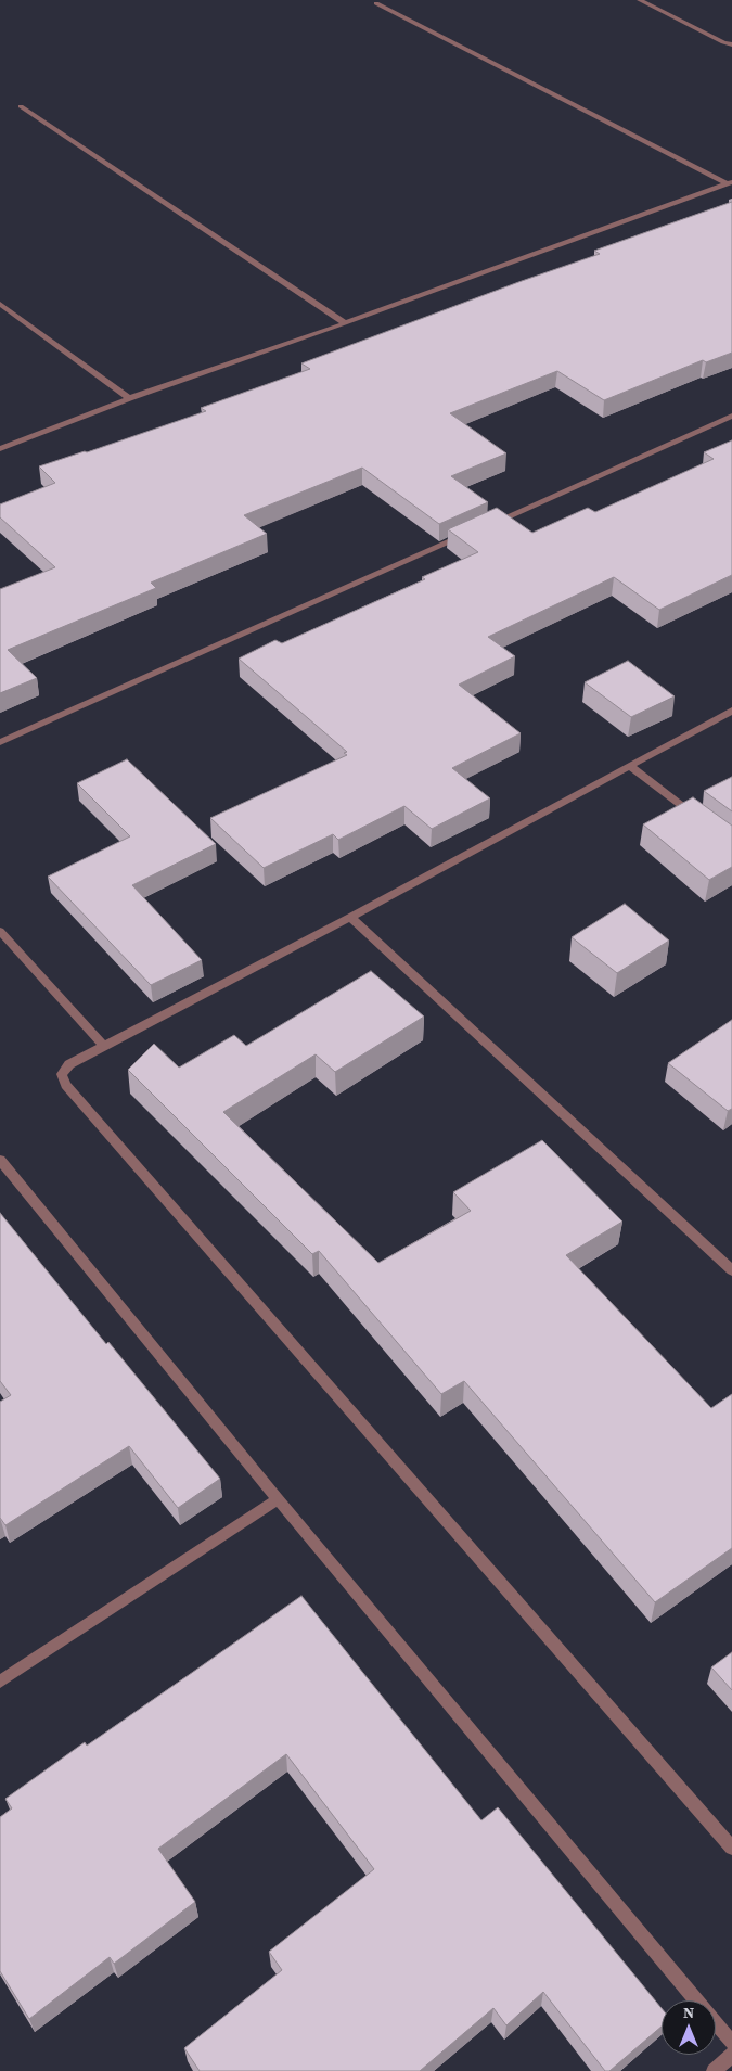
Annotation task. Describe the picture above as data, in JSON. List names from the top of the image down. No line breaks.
{"north":"top"}
